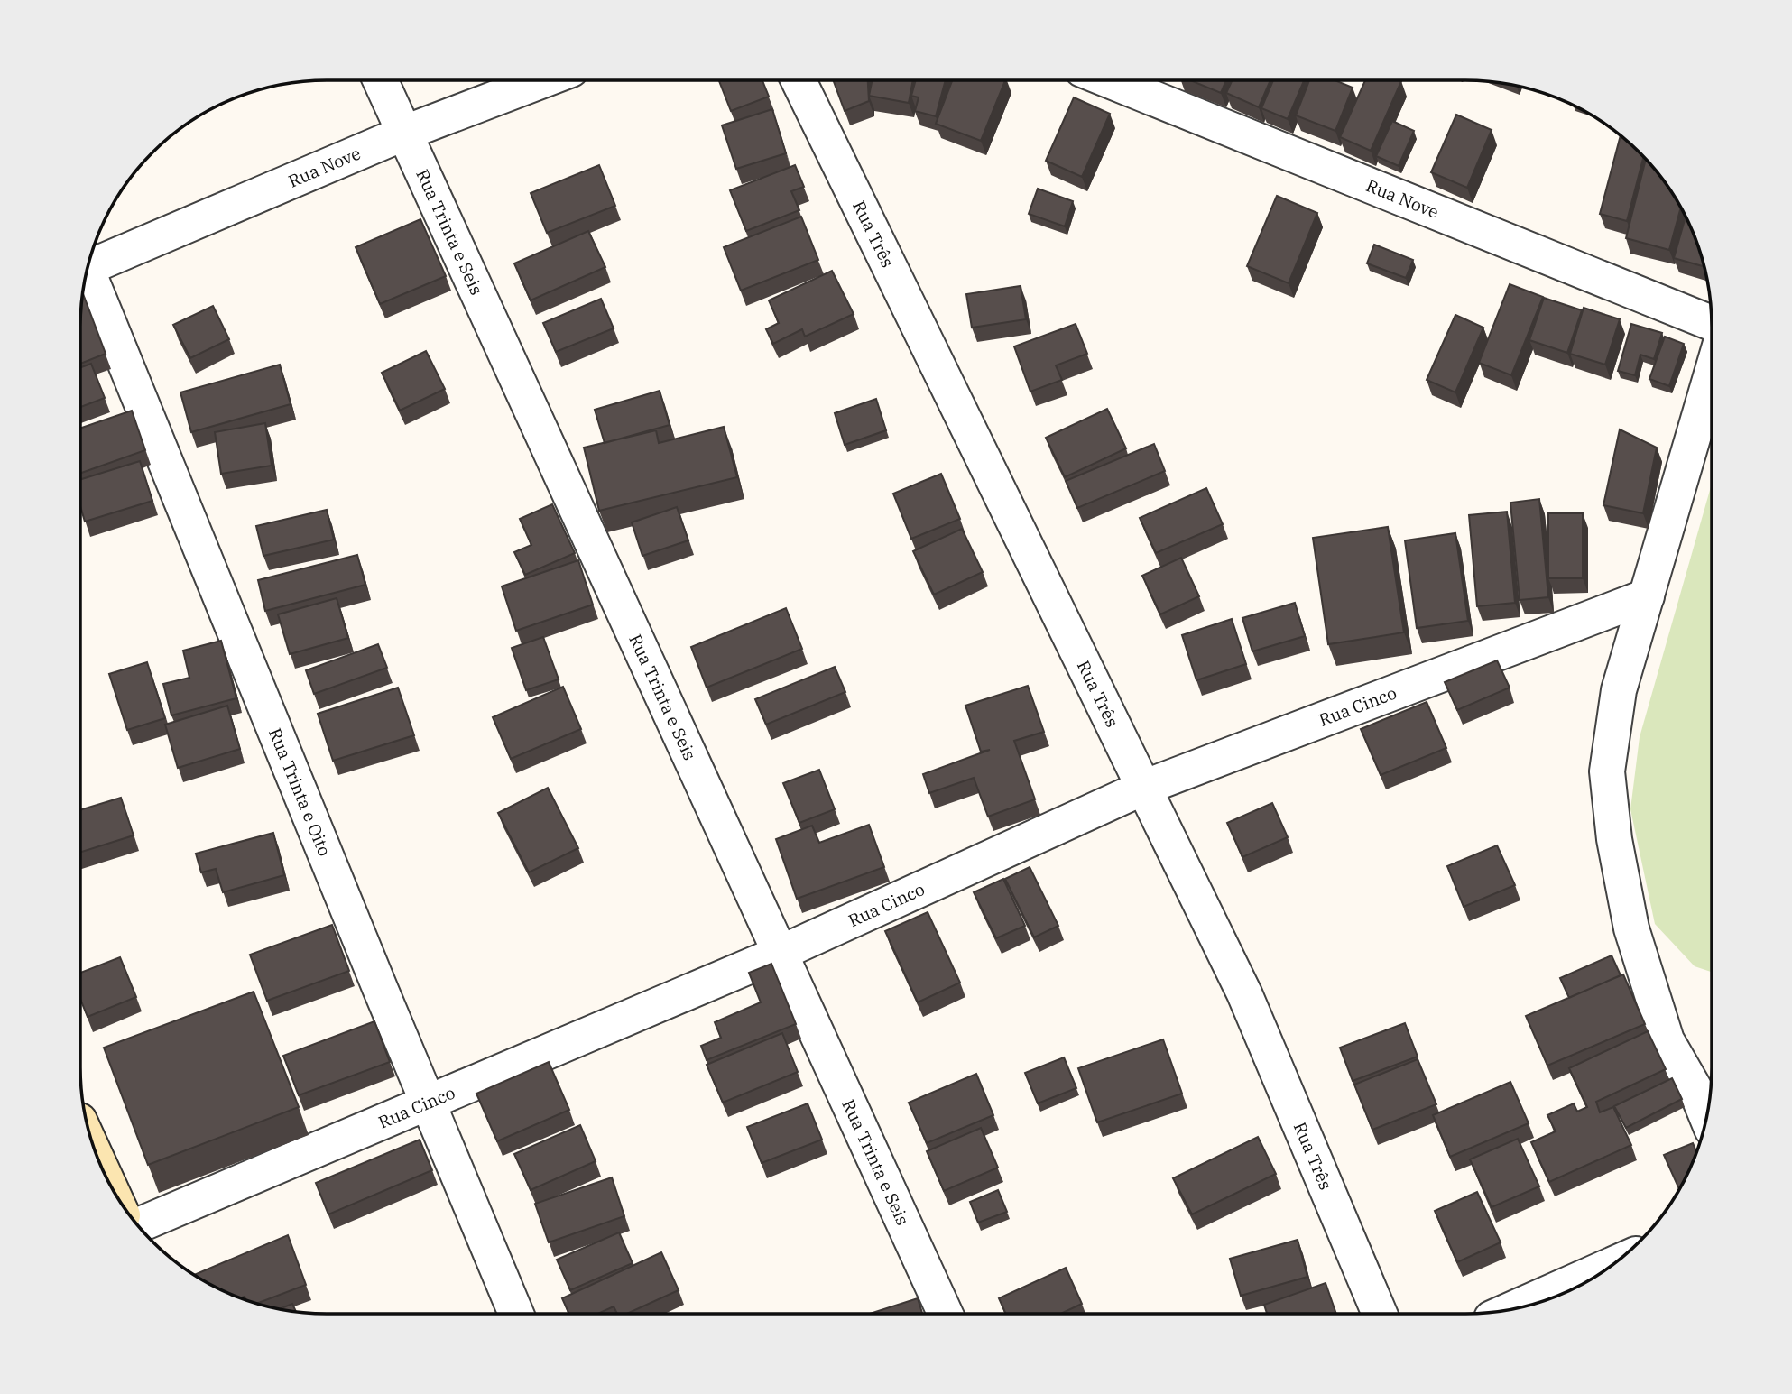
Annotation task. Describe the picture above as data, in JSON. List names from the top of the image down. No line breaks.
{"streets":{"street":["Rua Nove","Rua Trinta e Seis","Rua Três","Rua Cinco","Rua Trinta e Oito"]},"crossings":[["Rua Nove","Rua Trinta e Seis"],["Rua Trinta e Seis","Rua Cinco"],["Rua Três","Rua Cinco"],["Rua Cinco","Rua Trinta e Oito"]]}
